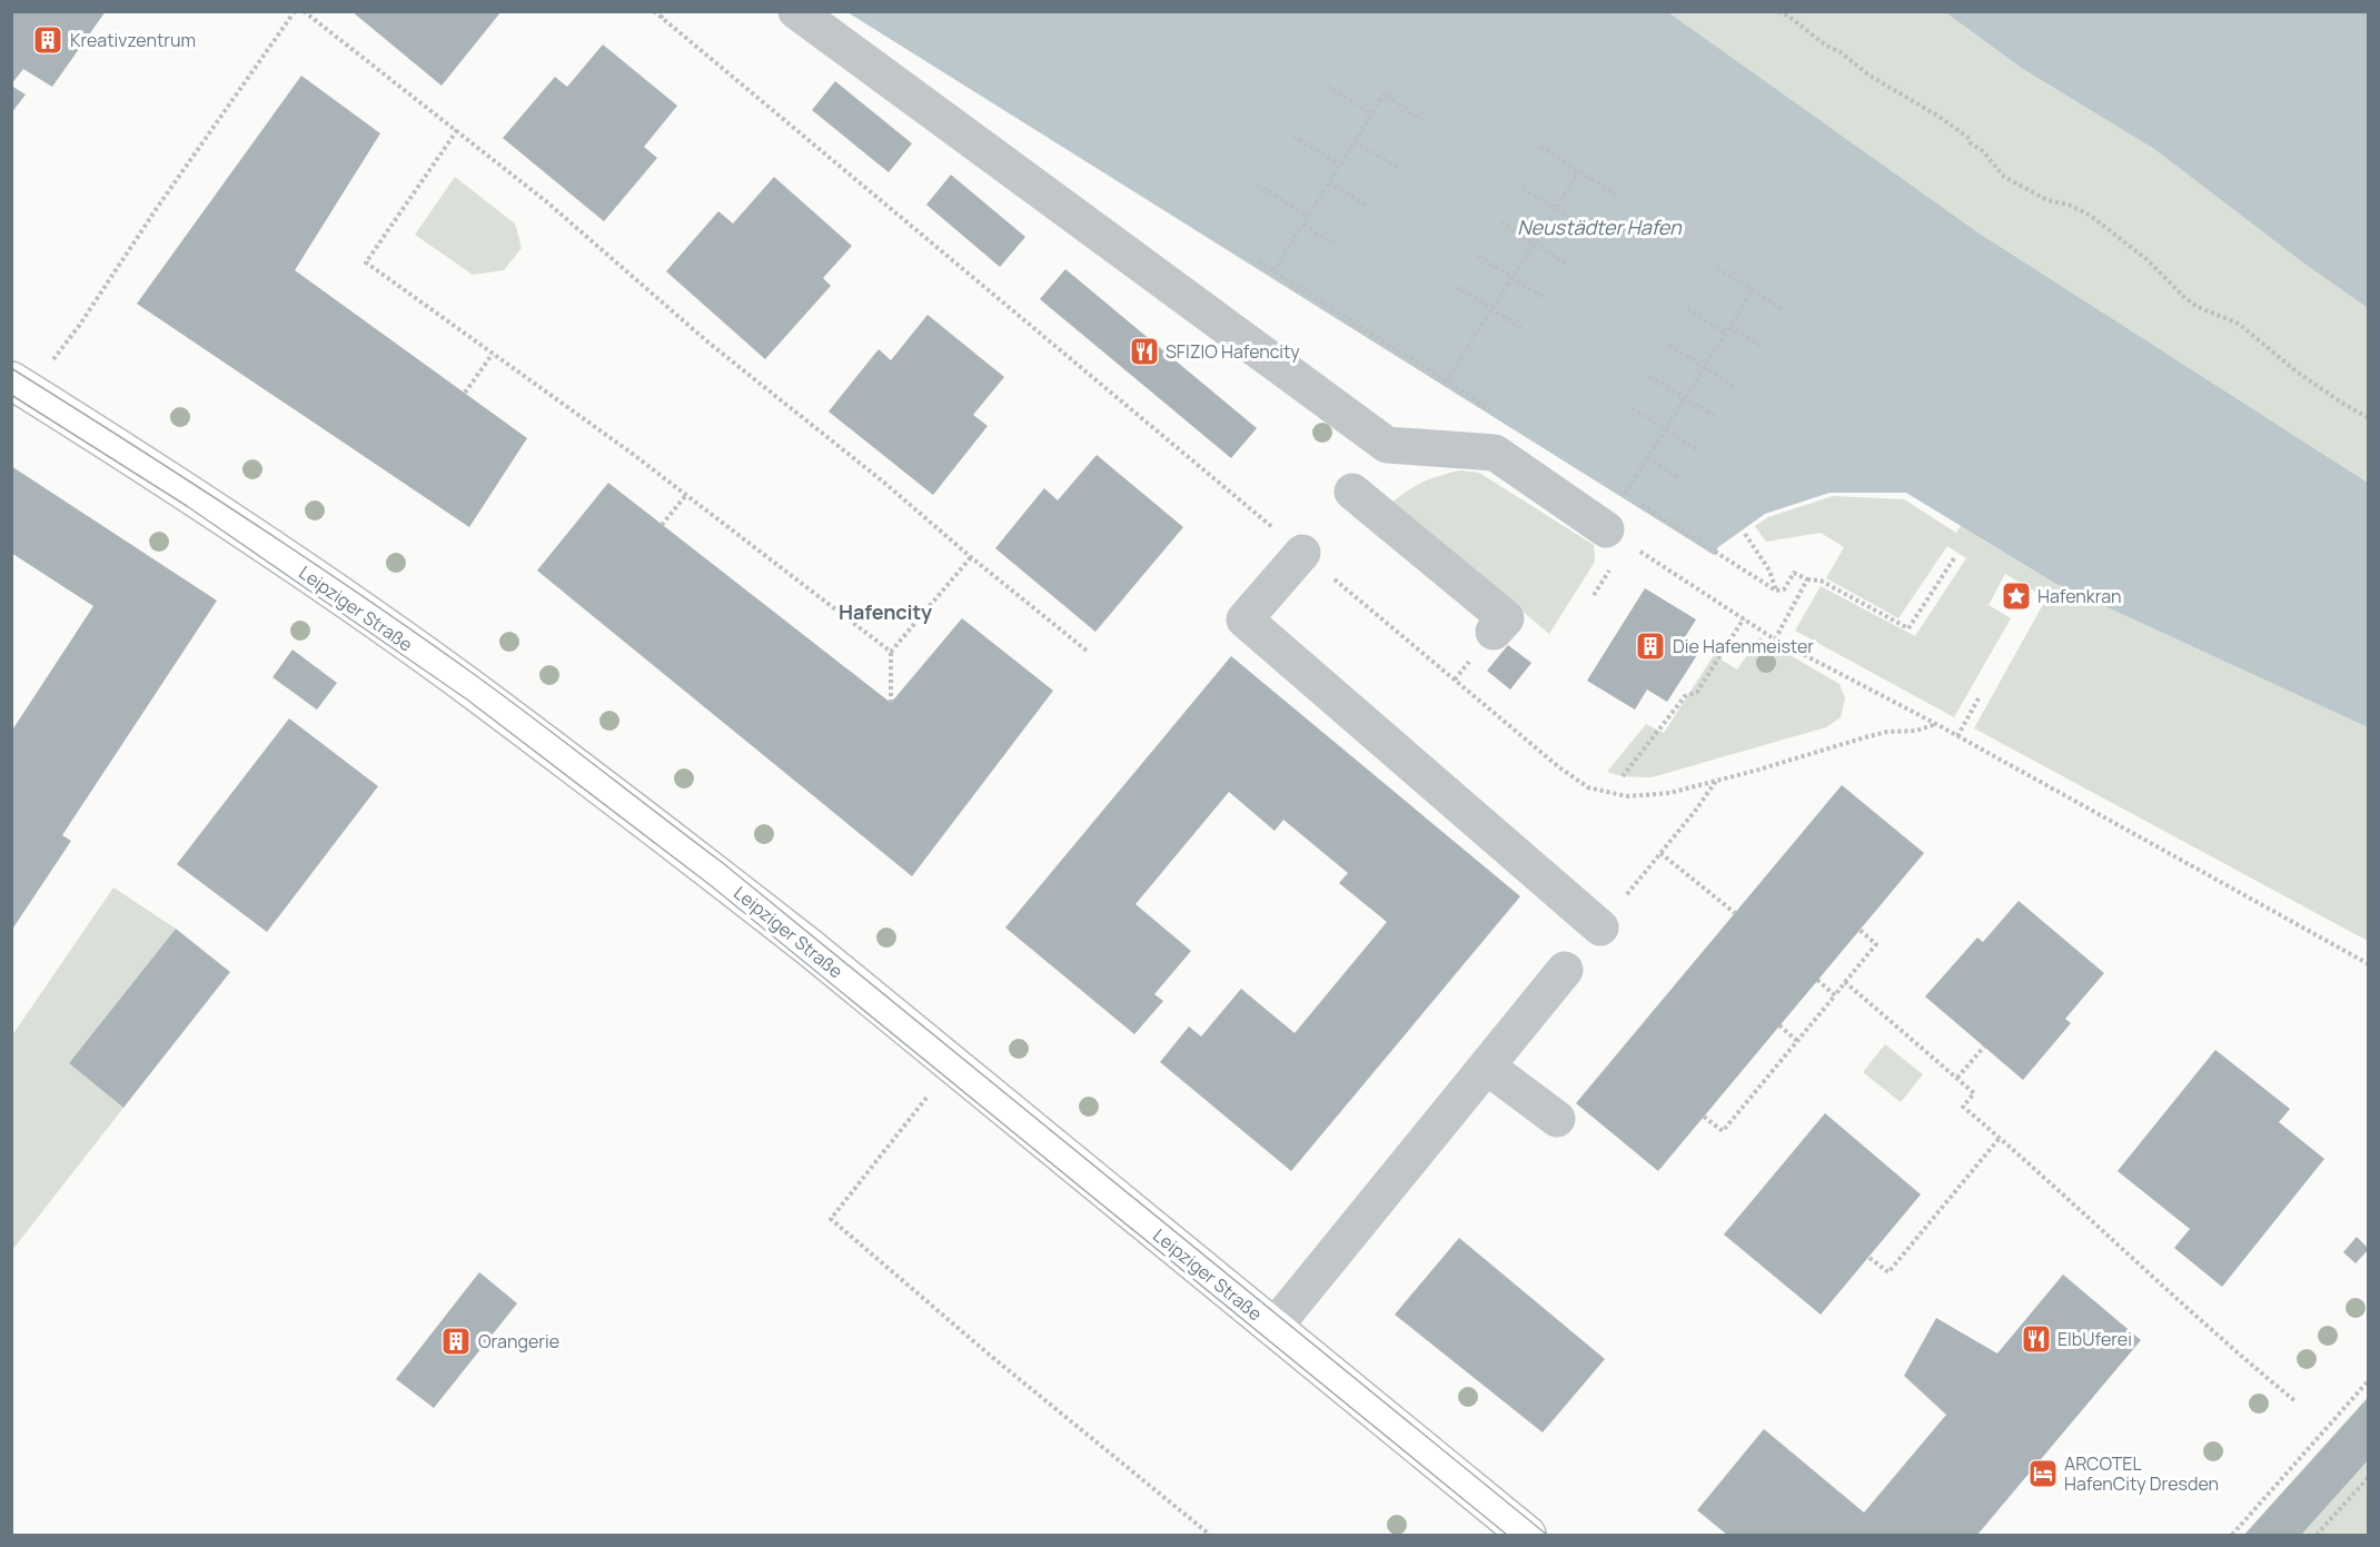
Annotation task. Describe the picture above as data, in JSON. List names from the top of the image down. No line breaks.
{"streets":{"main road":["Leipziger Straße"]},"districts":["Hafencity"],"water":["Neustädter Hafen"],"places":{"building":["Kreativzentrum","Die Hafenmeister","Orangerie"],"restaurant":["SFIZIO Hafencity","ElbUferei"],"place":["Hafenkran"],"hotel":["ARCOTEL HafenCity Dresden"]}}
